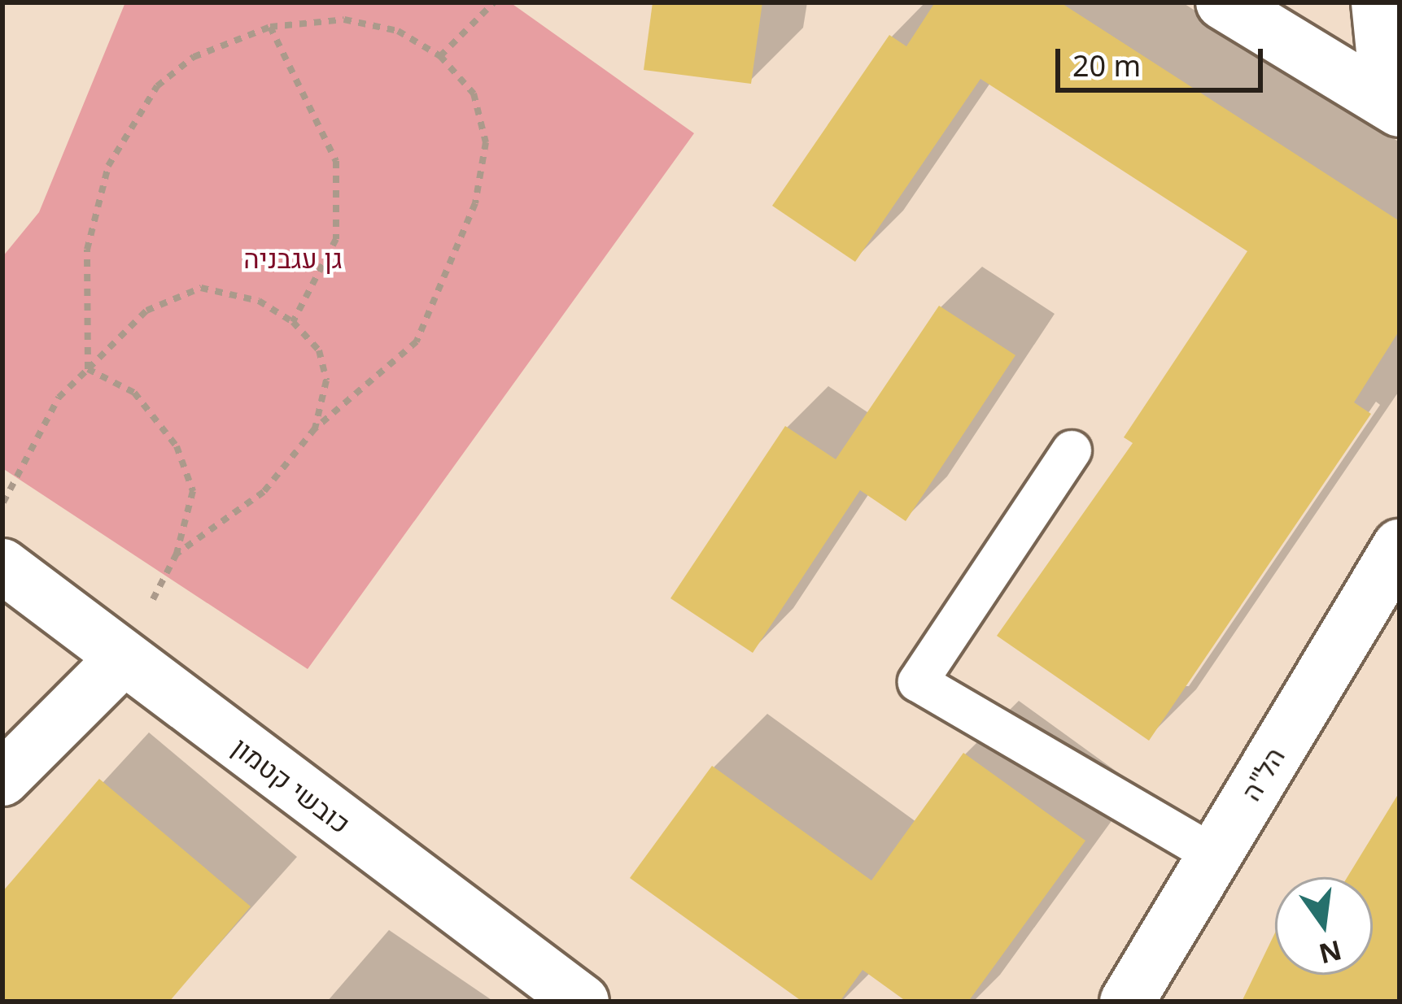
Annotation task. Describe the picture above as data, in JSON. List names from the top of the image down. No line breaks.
{"streets":{"street":["הל\"ה","כובשי קטמון"]},"parks":["גן עגבניה"],"scale_bar":"20 m","north":"bottom"}
